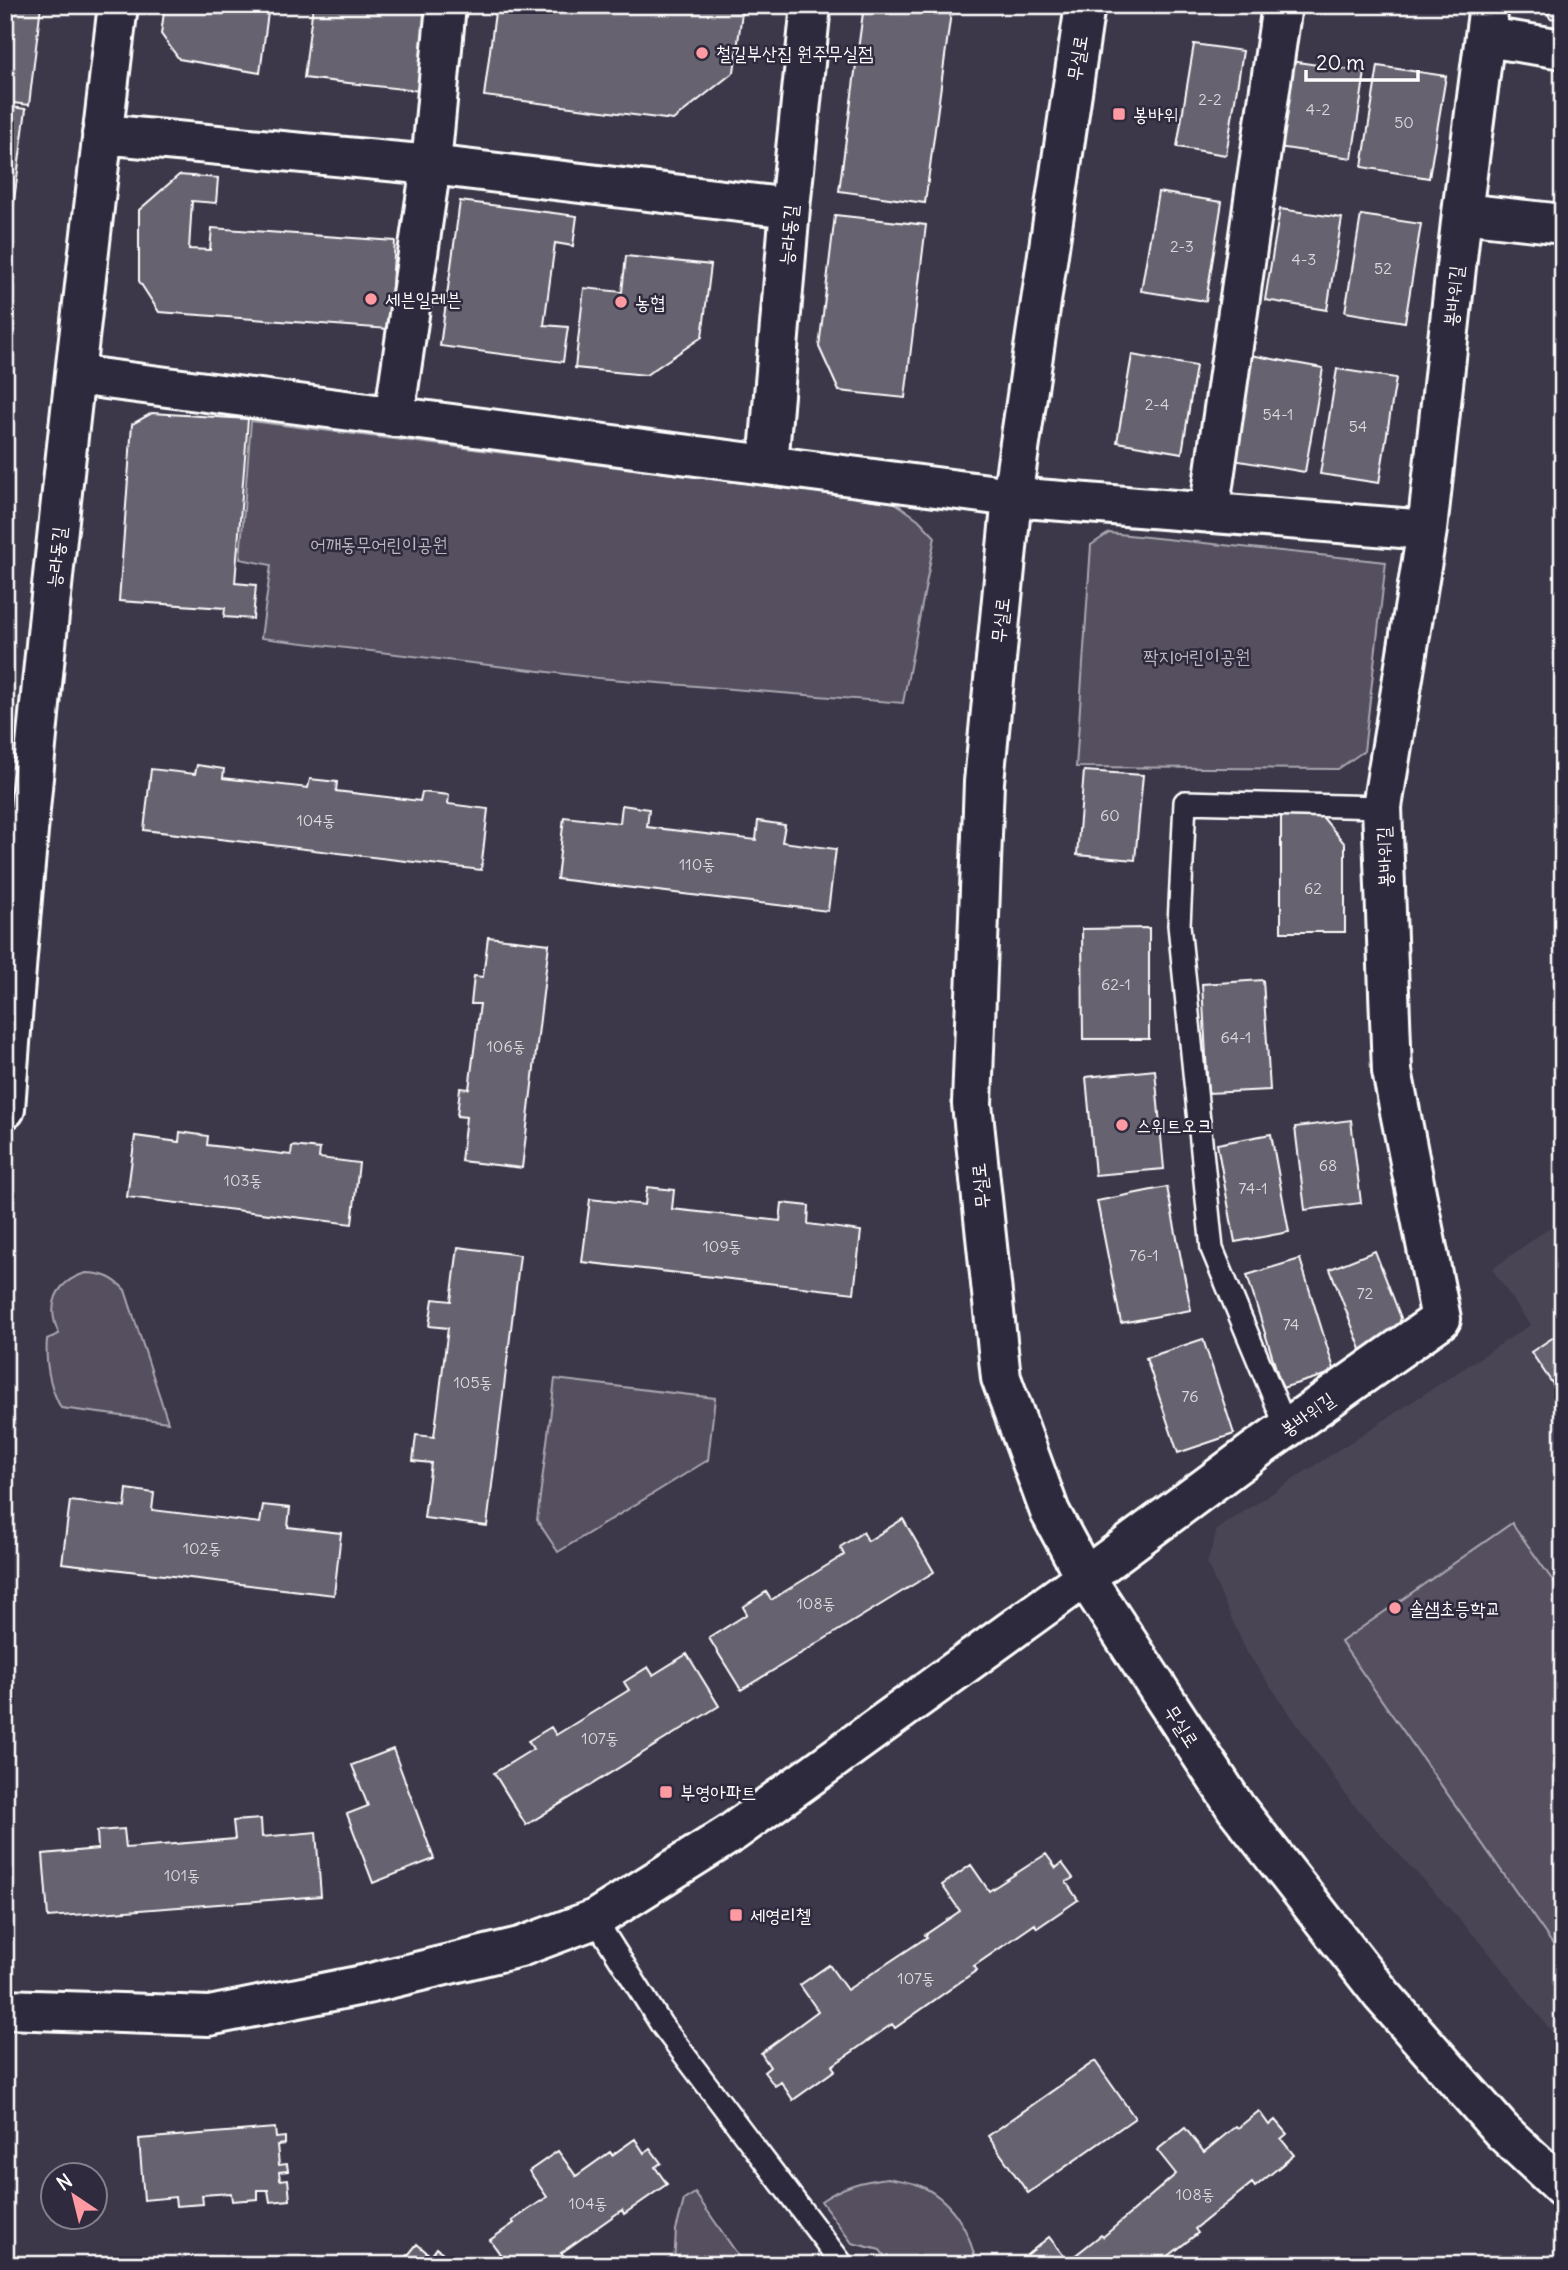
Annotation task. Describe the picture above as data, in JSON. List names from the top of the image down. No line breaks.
{"streets":{"street":["무실로","능라동길","봉바위길"]},"crossings":[["무실로","봉바위길"]],"parks":["어깨동무어린이공원","짝지어린이공원"],"places":{"other":["철길부산집 원주무실점","세븐일레븐","농협","스위트오크","솔샘초등학교"],"transit":["봉바위","부영아파트","세영리첼"]},"house_numbers":["2-2","4-2","50","2-3","4-3","52","2-4","54-1","54","60","104동","110동","62","62-1","64-1","106동","68","103동","74-1","109동","76-1","72","74","105동","76","102동","108동","107동","101동","107동","108동","104동"],"scale_bar":"20 m","north":"top left"}
